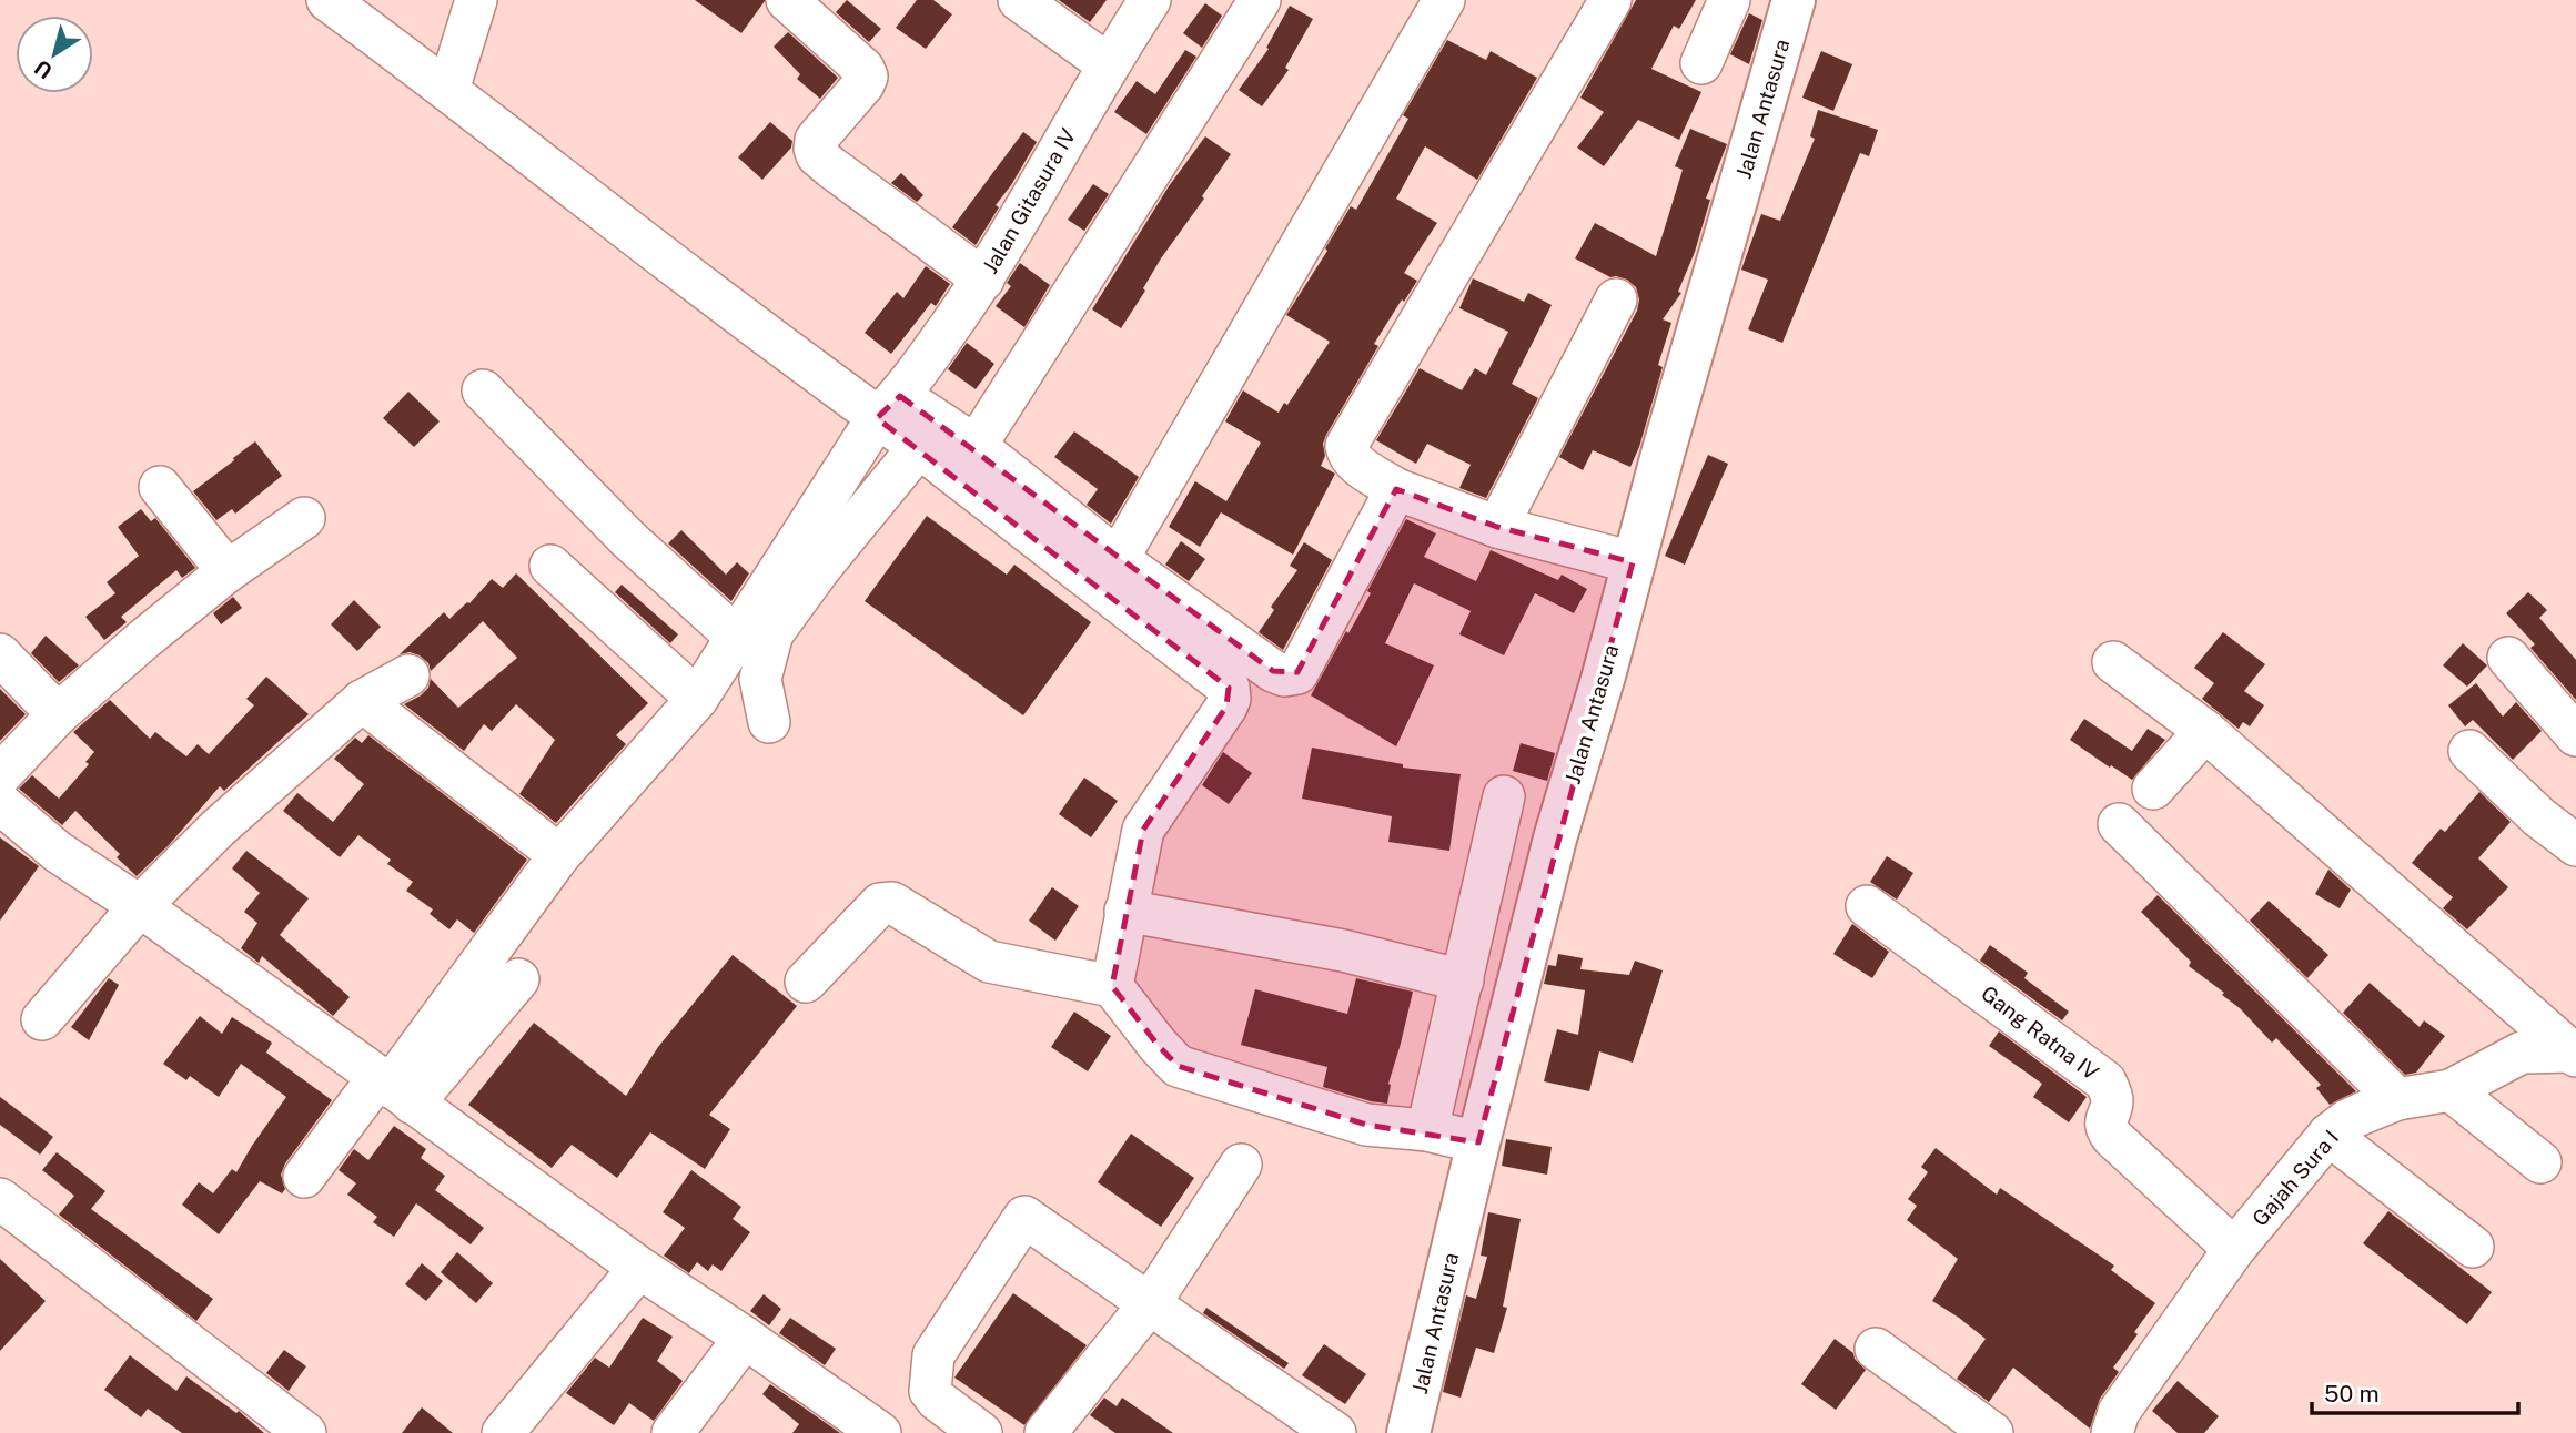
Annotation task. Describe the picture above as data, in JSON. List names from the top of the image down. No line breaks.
{"streets":{"main road":["Jalan Antasura"],"street":["Jalan Gitasura IV","Gang Ratna IV","Gajah Sura I"]},"crossings":[["Gang Ratna IV","Gajah Sura I"]],"scale_bar":"50 m","north":"bottom left"}
